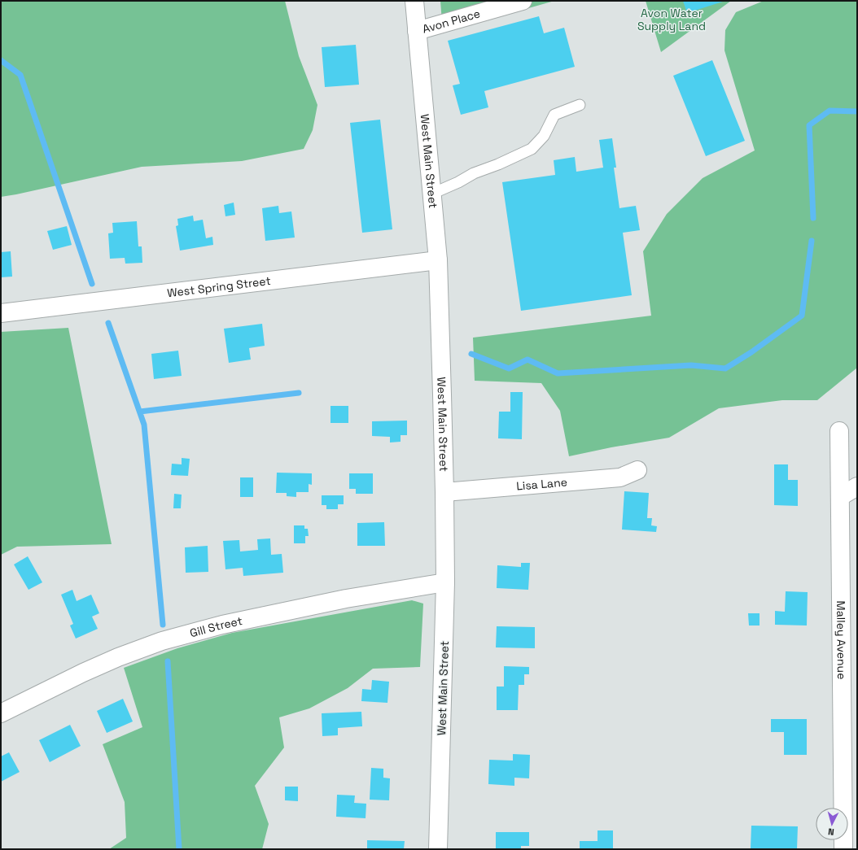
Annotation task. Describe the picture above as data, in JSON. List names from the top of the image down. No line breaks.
{"streets":{"street":["Avon Place","West Main Street","West Spring Street","Lisa Lane","Gill Street","Malley Avenue"]},"crossings":[["Avon Place","West Main Street"],["West Main Street","West Spring Street"],["West Main Street","Lisa Lane"],["West Main Street","Gill Street"]],"parks":["Avon Water Supply Land"],"north":"bottom"}
